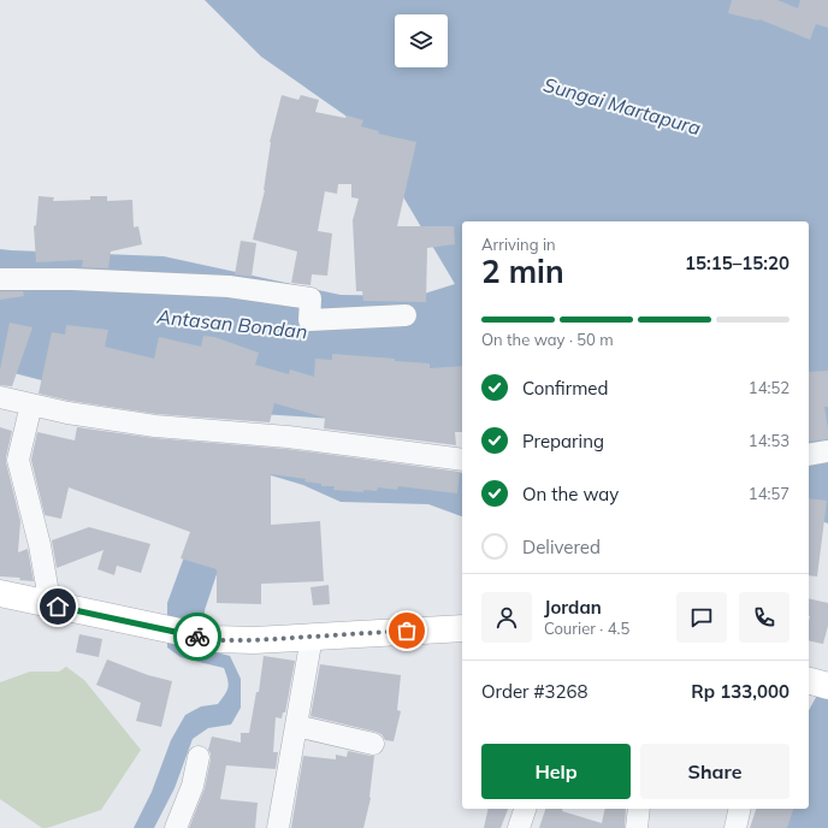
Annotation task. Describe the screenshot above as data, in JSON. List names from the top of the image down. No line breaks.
{"water":["Sungai Martapura","Antasan Bondan"],"page":{"heading":["2 min","Arriving in","15:15–15:20"],"panel":["Jordan","Courier · 4.5","Order #3268","Rp 133,000"],"bar":"On the way · 50 m","list":[["Confirmed","14:52"],["Preparing","14:53"],["On the way","14:57"],"Delivered"],"buttons":["Help","Share"]}}
